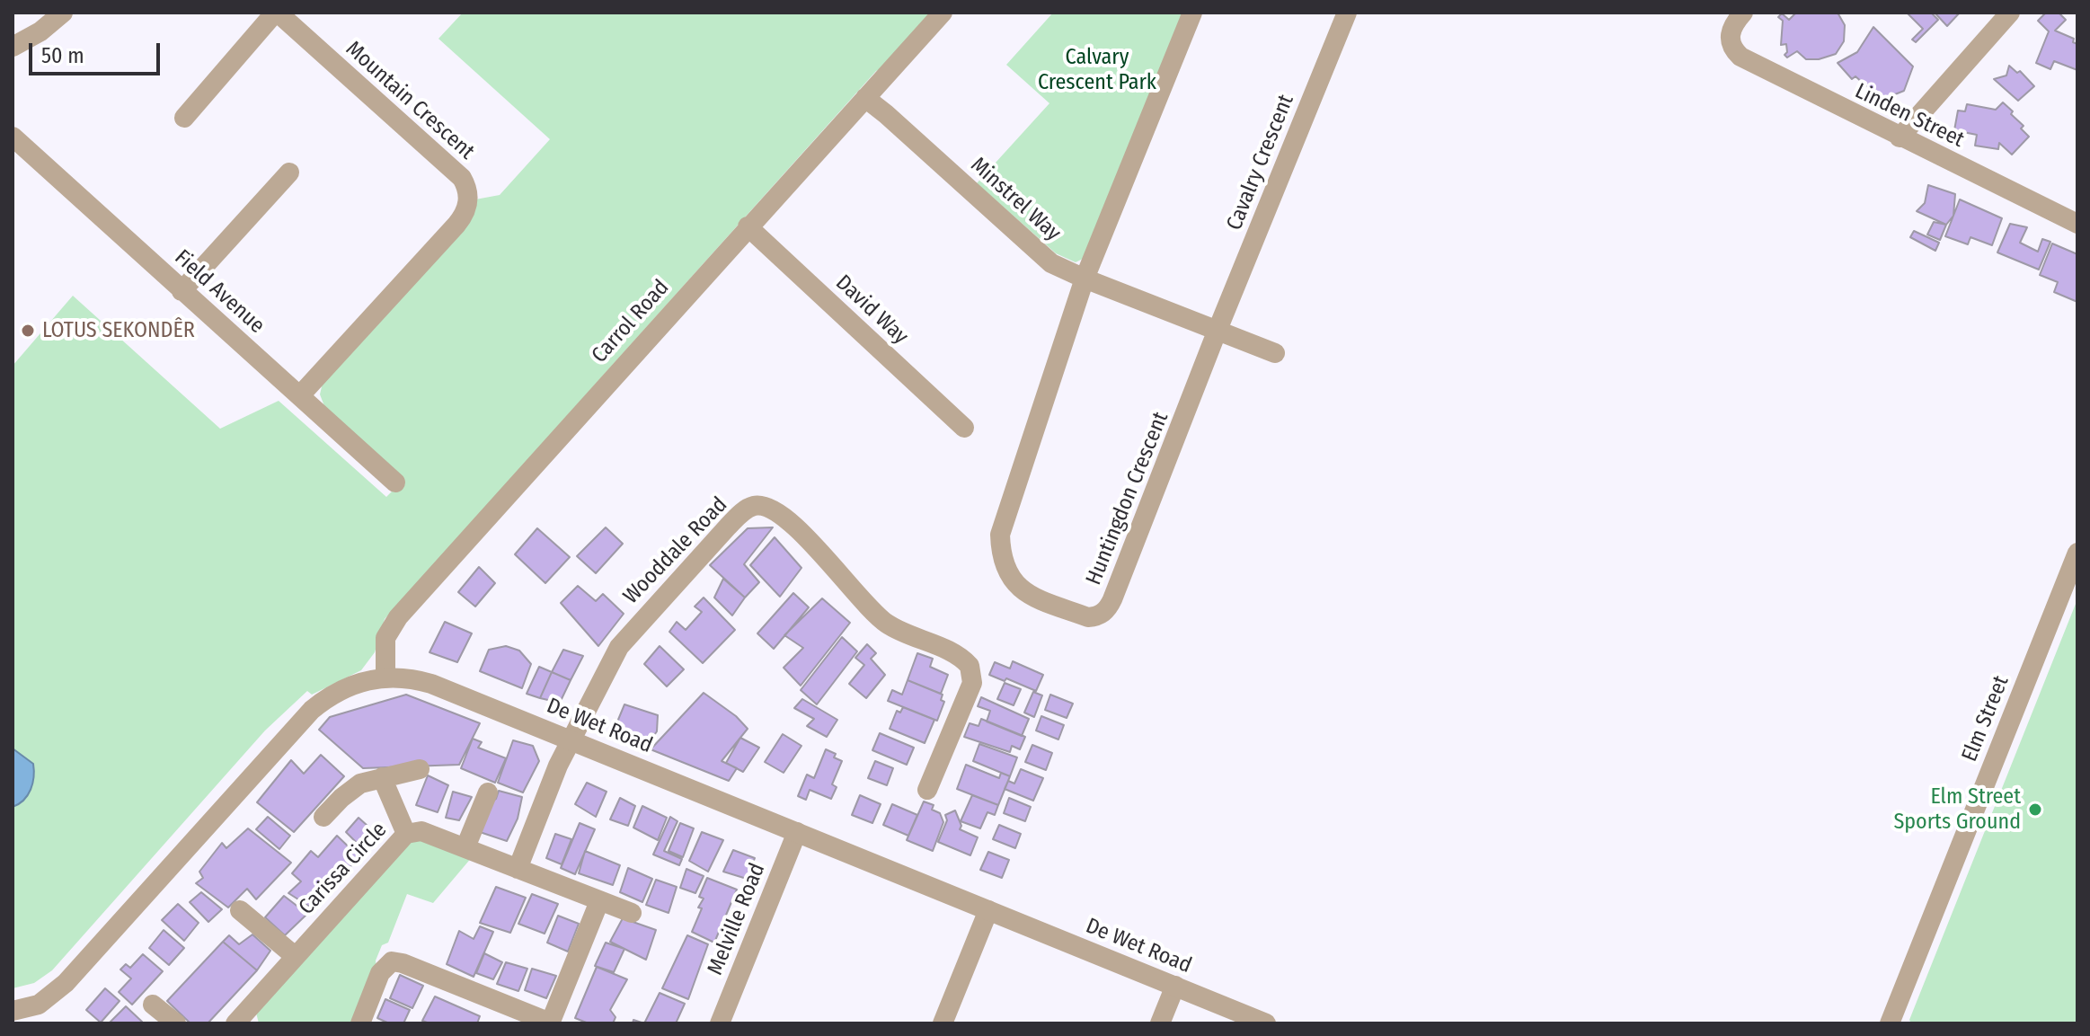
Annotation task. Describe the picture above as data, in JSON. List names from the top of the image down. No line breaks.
{"streets":{"street":["Mountain Crescent","Linden Street","Cavalry Crescent","Minstrel Way","Field Avenue","David Way","Carrol Road","Huntingdon Crescent","Wooddale Road","Elm Street","De Wet Road","Carissa Circle","Melville Road"]},"crossings":[["Mountain Crescent","Field Avenue"],["Cavalry Crescent","Minstrel Way"],["Cavalry Crescent","Huntingdon Crescent"],["Minstrel Way","Carrol Road"],["Minstrel Way","Huntingdon Crescent"],["David Way","Carrol Road"],["Carrol Road","De Wet Road"],["Wooddale Road","De Wet Road"],["De Wet Road","Melville Road"]],"parks":["Calvary Crescent Park"],"places":["LOTUS SEKONDÊR","Elm Street Sports Ground"],"scale_bar":"50 m"}
